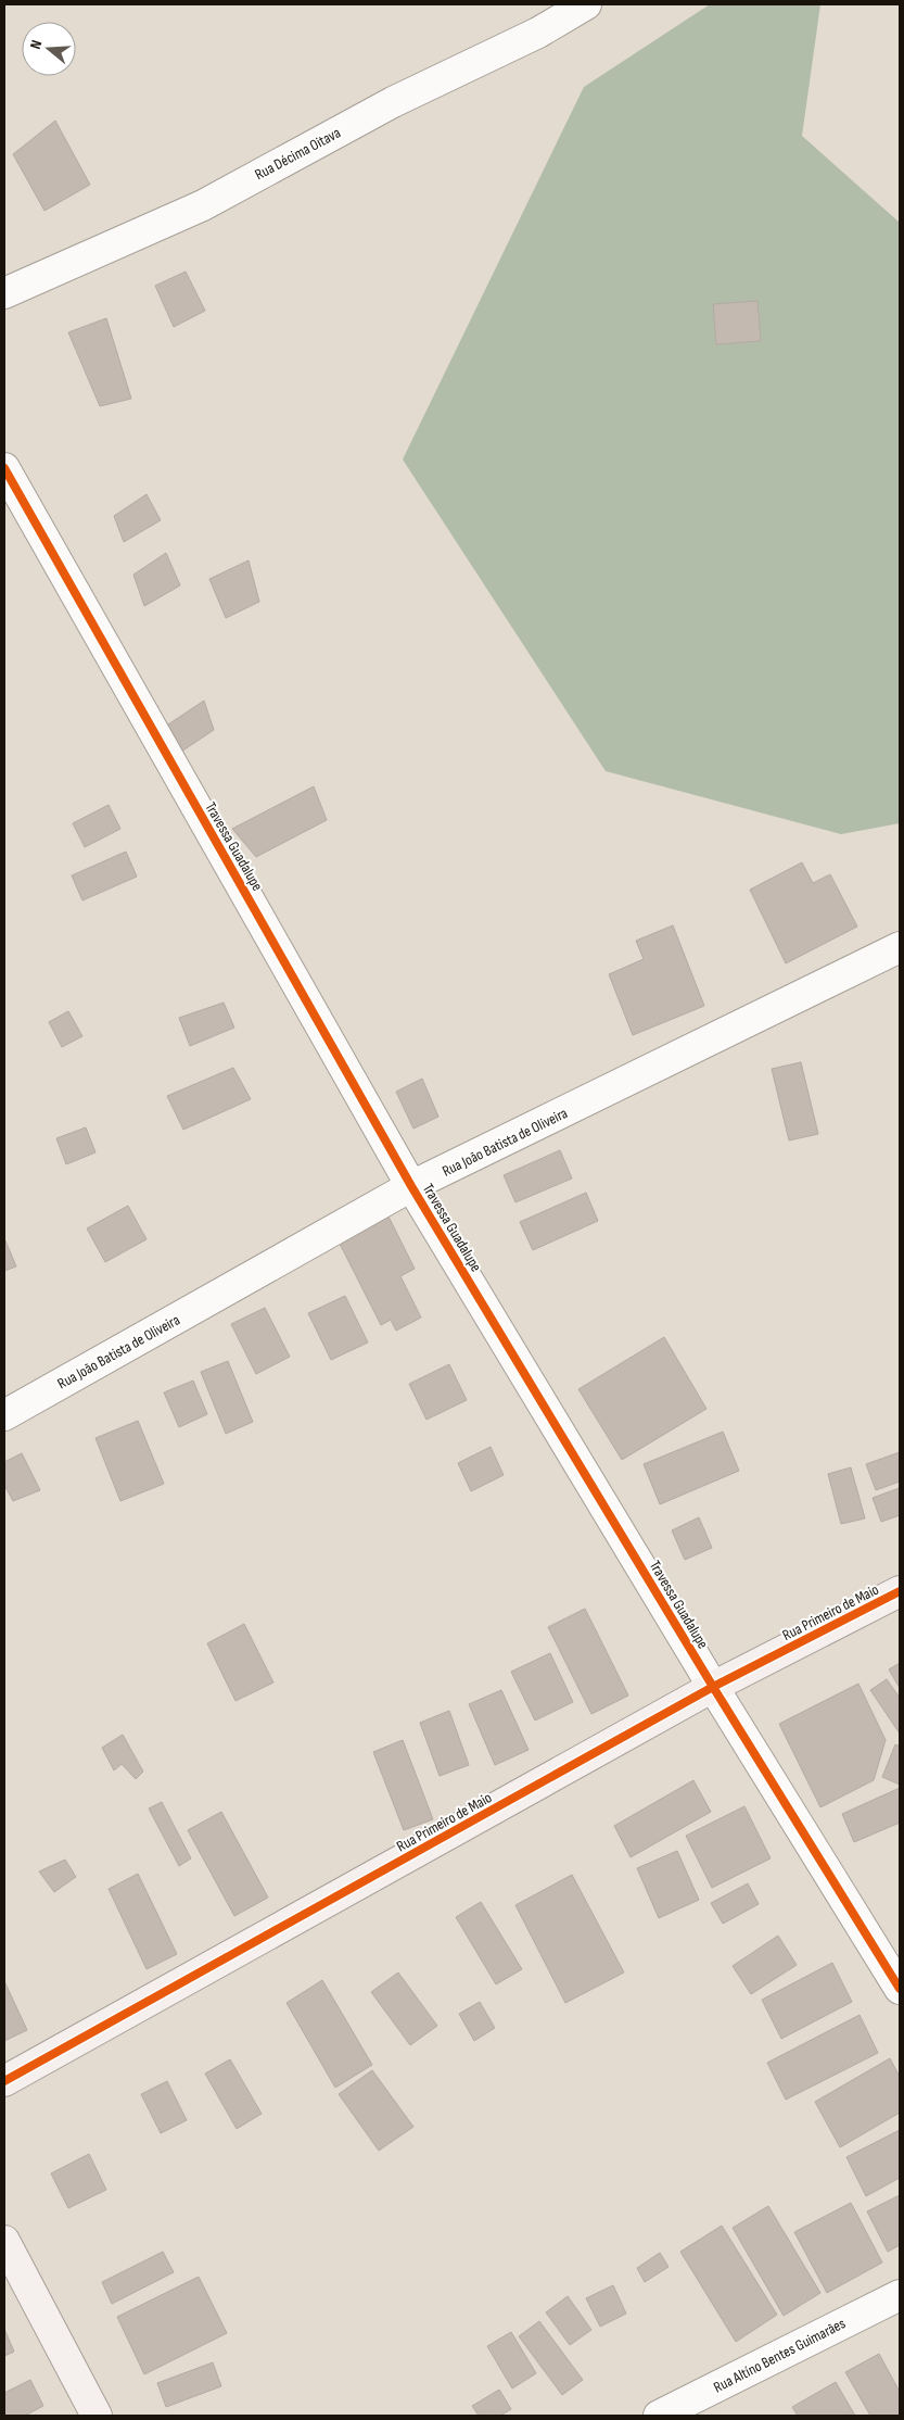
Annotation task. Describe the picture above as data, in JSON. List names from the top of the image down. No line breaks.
{"streets":{"street":["Rua Décima Oitava","Travessa Guadalupe","Rua João Batista de Oliveira","Rua Primeiro de Maio","Rua Altíno Bentes Guimarães"]},"crossings":[["Travessa Guadalupe","Rua João Batista de Oliveira"],["Travessa Guadalupe","Rua Primeiro de Maio"]],"north":"left"}
